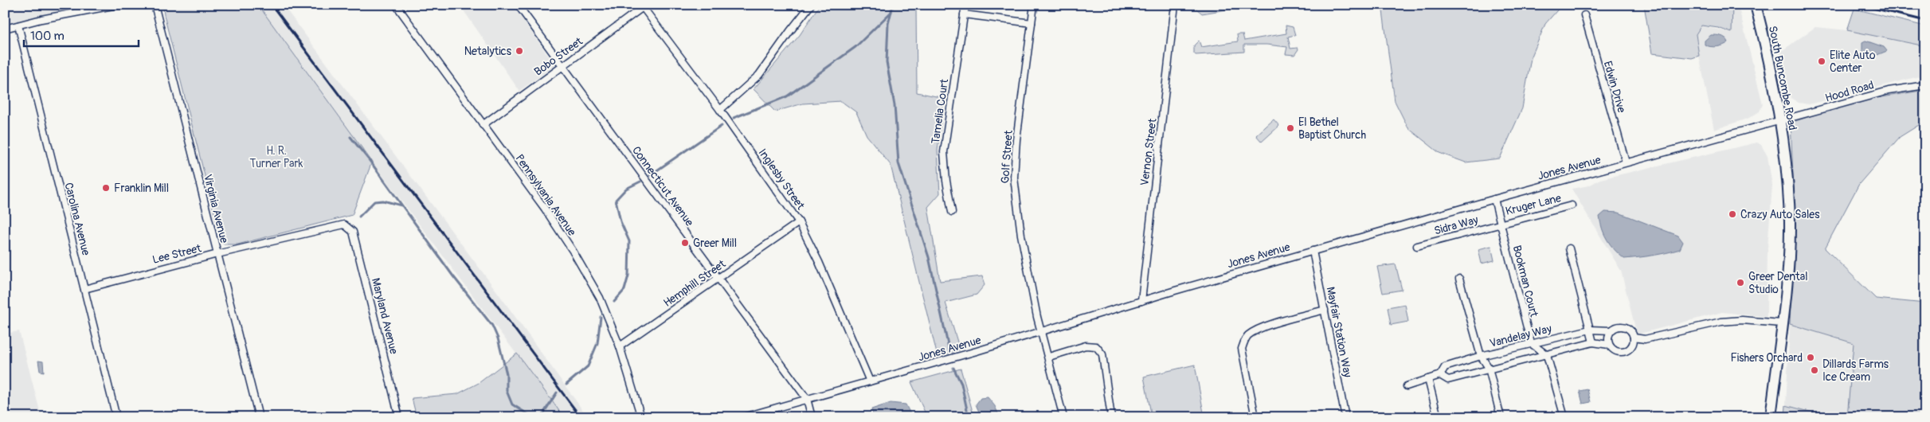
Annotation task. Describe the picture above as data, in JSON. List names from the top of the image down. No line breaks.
{"streets":{"main road":["South Buncombe Road"],"street":["Bobo Street","Edwin Drive","Hood Road","Tamelia Court","Vernon Street","Golf Street","Jones Avenue","Inglesby Street","Connecticut Avenue","Pennsylvania Avenue","Kruger Lane","Virginia Avenue","Carolina Avenue","Sidra Way","Lee Street","Bookman Court","Hemphill Street","Maryland Avenue","Mayfair Station Way","Vandelay Way"]},"crossings":[["Bobo Street","Inglesby Street"],["Bobo Street","Connecticut Avenue"],["Bobo Street","Pennsylvania Avenue"],["South Buncombe Road","Hood Road"],["South Buncombe Road","Jones Avenue"],["Edwin Drive","Jones Avenue"],["Hood Road","Jones Avenue"],["Vernon Street","Jones Avenue"],["Golf Street","Jones Avenue"],["Jones Avenue","Inglesby Street"],["Jones Avenue","Connecticut Avenue"],["Jones Avenue","Bookman Court"],["Jones Avenue","Mayfair Station Way"],["Inglesby Street","Hemphill Street"],["Connecticut Avenue","Hemphill Street"],["Pennsylvania Avenue","Hemphill Street"],["Kruger Lane","Sidra Way"],["Kruger Lane","Bookman Court"],["Virginia Avenue","Lee Street"],["Carolina Avenue","Lee Street"],["Sidra Way","Bookman Court"],["Lee Street","Maryland Avenue"],["Bookman Court","Vandelay Way"]],"parks":["H. R. Turner Park"],"places":["Netalytics","Elite Auto Center","El Bethel Baptist Church","Franklin Mill","Crazy Auto Sales","Greer Mill","Greer Dental Studio","Fishers Orchard","Dillards Farms Ice Cream"],"scale_bar":"100 m"}
